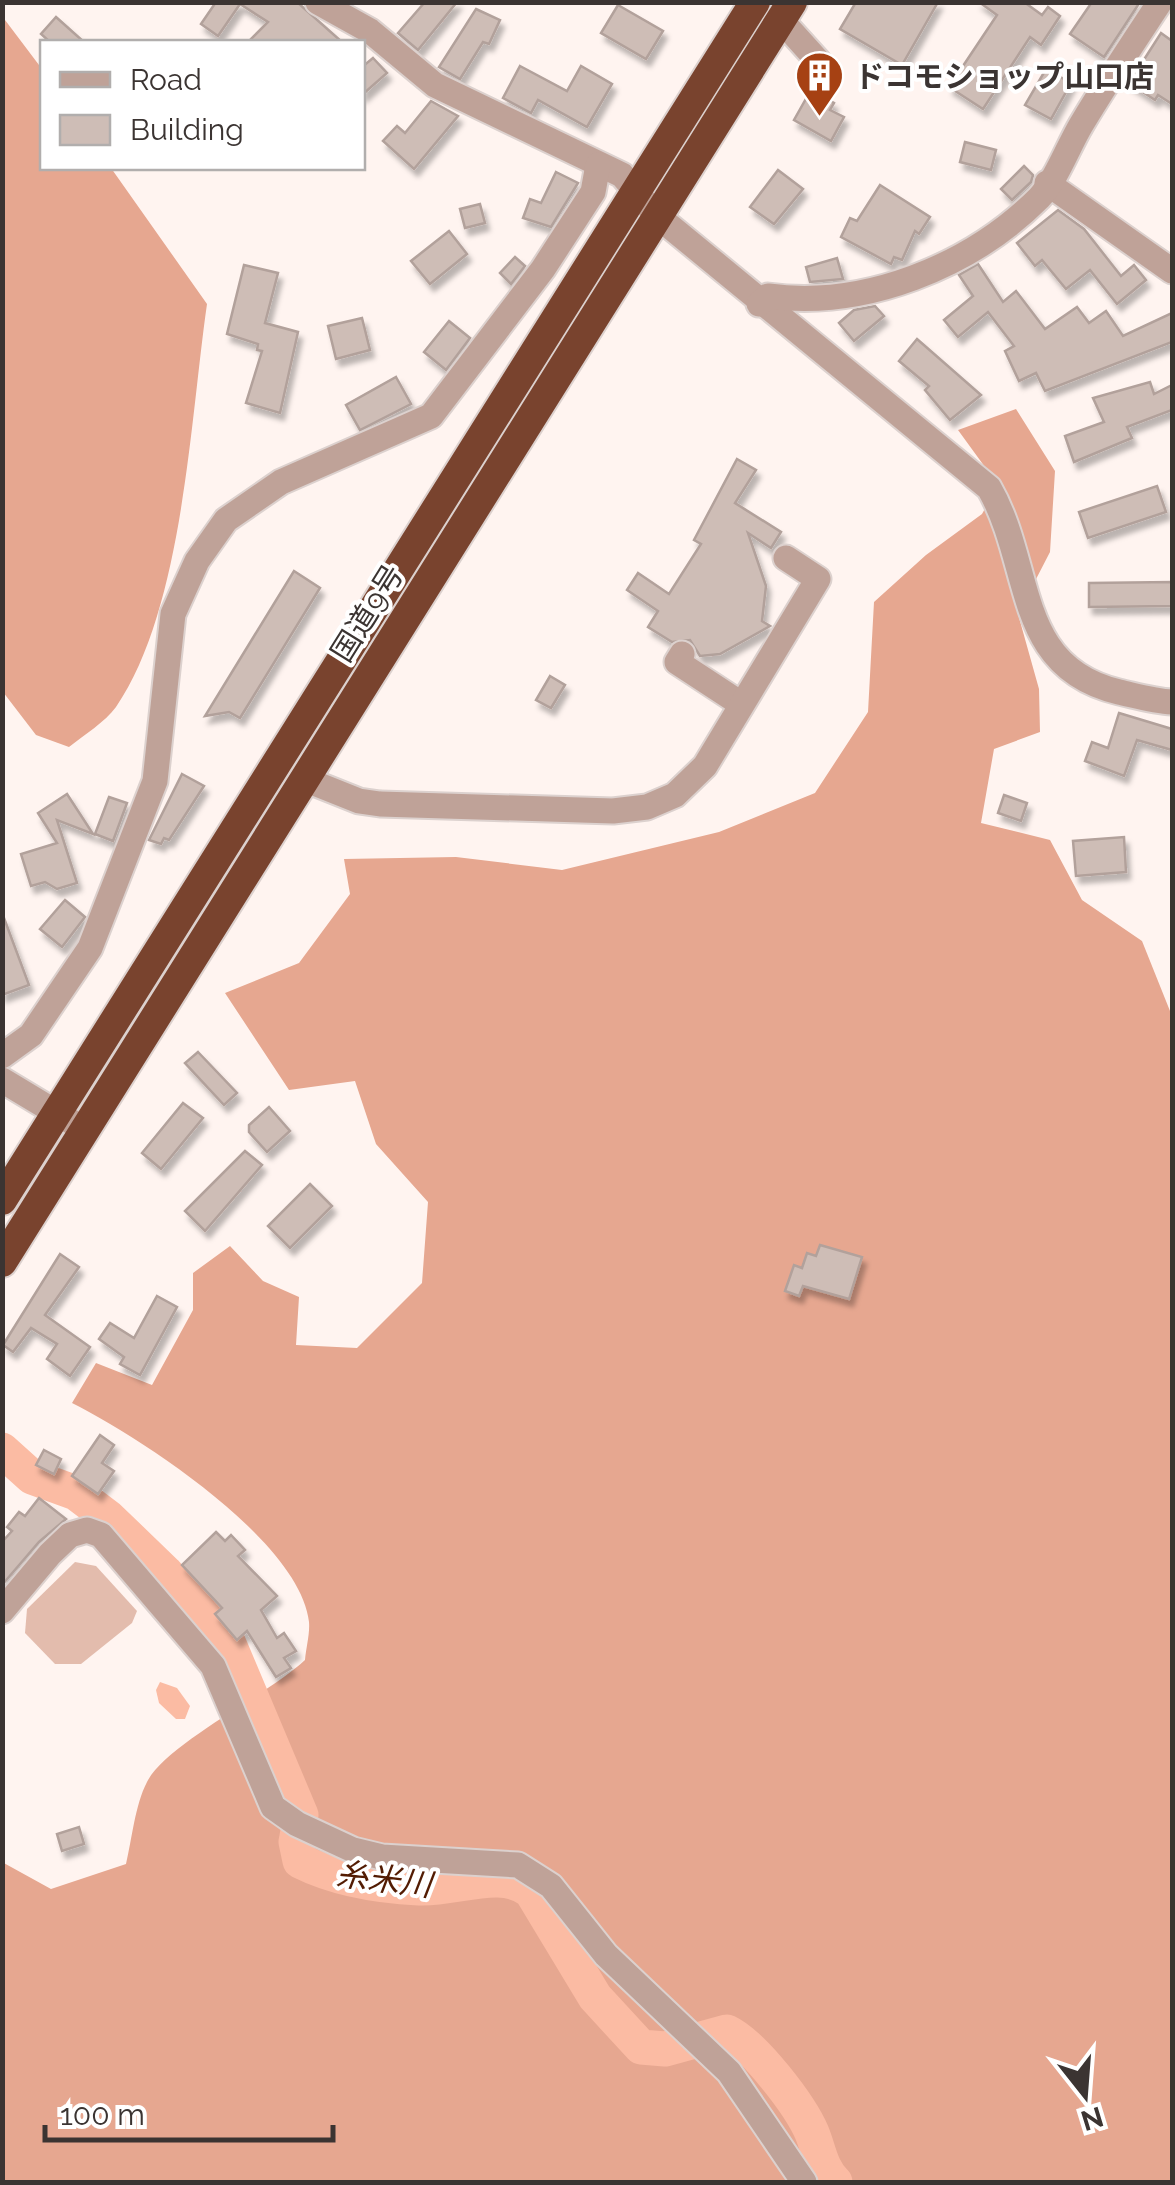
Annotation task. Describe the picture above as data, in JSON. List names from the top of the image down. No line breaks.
{"streets":{"highway":["国道9号"]},"water":["糸米川"],"places":{"building":["ドコモショップ山口店"]},"legend":["Road","Building"],"scale_bar":"100 m","north":"bottom"}
